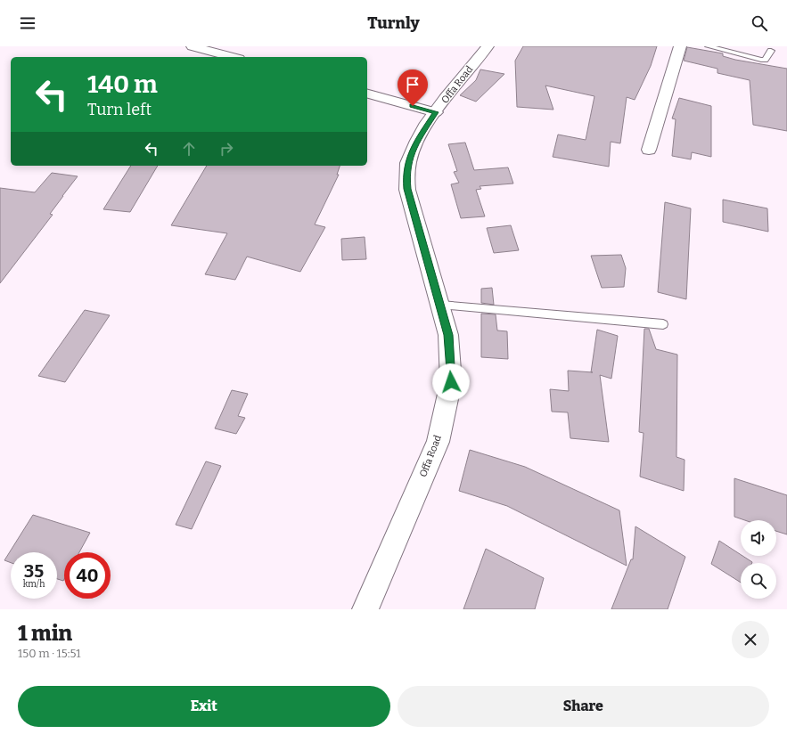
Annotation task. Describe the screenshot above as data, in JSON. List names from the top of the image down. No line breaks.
{"streets":{"street":["Offa Road"]},"page":{"header":"Turnly","turn":["140 m","Turn left"],"speed":"35 km/h","limit":"40","heading":["1 min","150 m · 15:51"],"buttons":["Exit","Share"]}}
